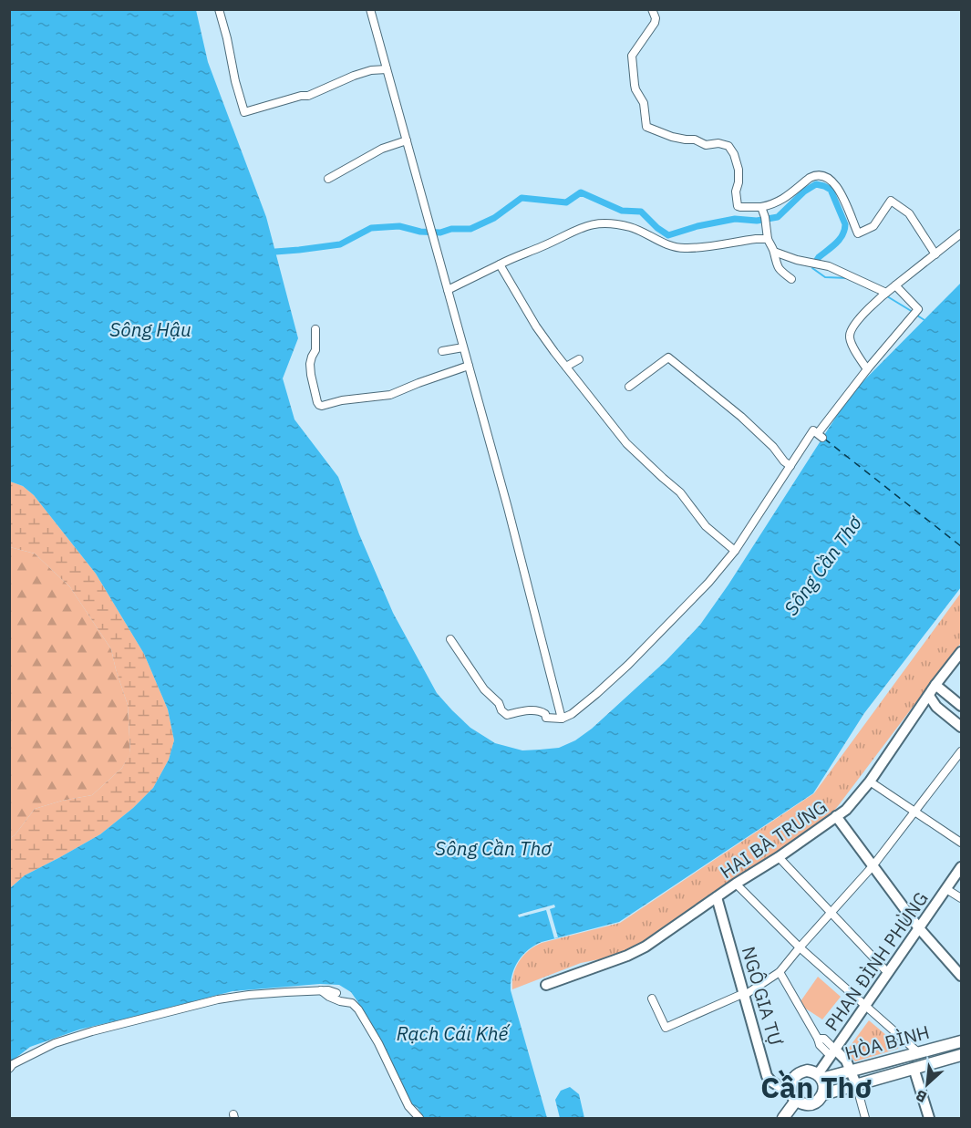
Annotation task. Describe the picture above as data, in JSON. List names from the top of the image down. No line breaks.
{"streets":{"main road":["HÒA BÌNH"],"street":["HAI BÀ TRƯNG","PHAN ĐÌNH PHÙNG","NGÔ GIA TỰ"]},"crossings":[["HAI BÀ TRƯNG","NGÔ GIA TỰ"],["PHAN ĐÌNH PHÙNG","NGÔ GIA TỰ"],["PHAN ĐÌNH PHÙNG","HÒA BÌNH"],["NGÔ GIA TỰ","HÒA BÌNH"]],"districts":["Cần Thơ"],"water":["Sông Hậu","Sông Cần Thơ","Rạch Cái Khế"],"north":"bottom left"}
